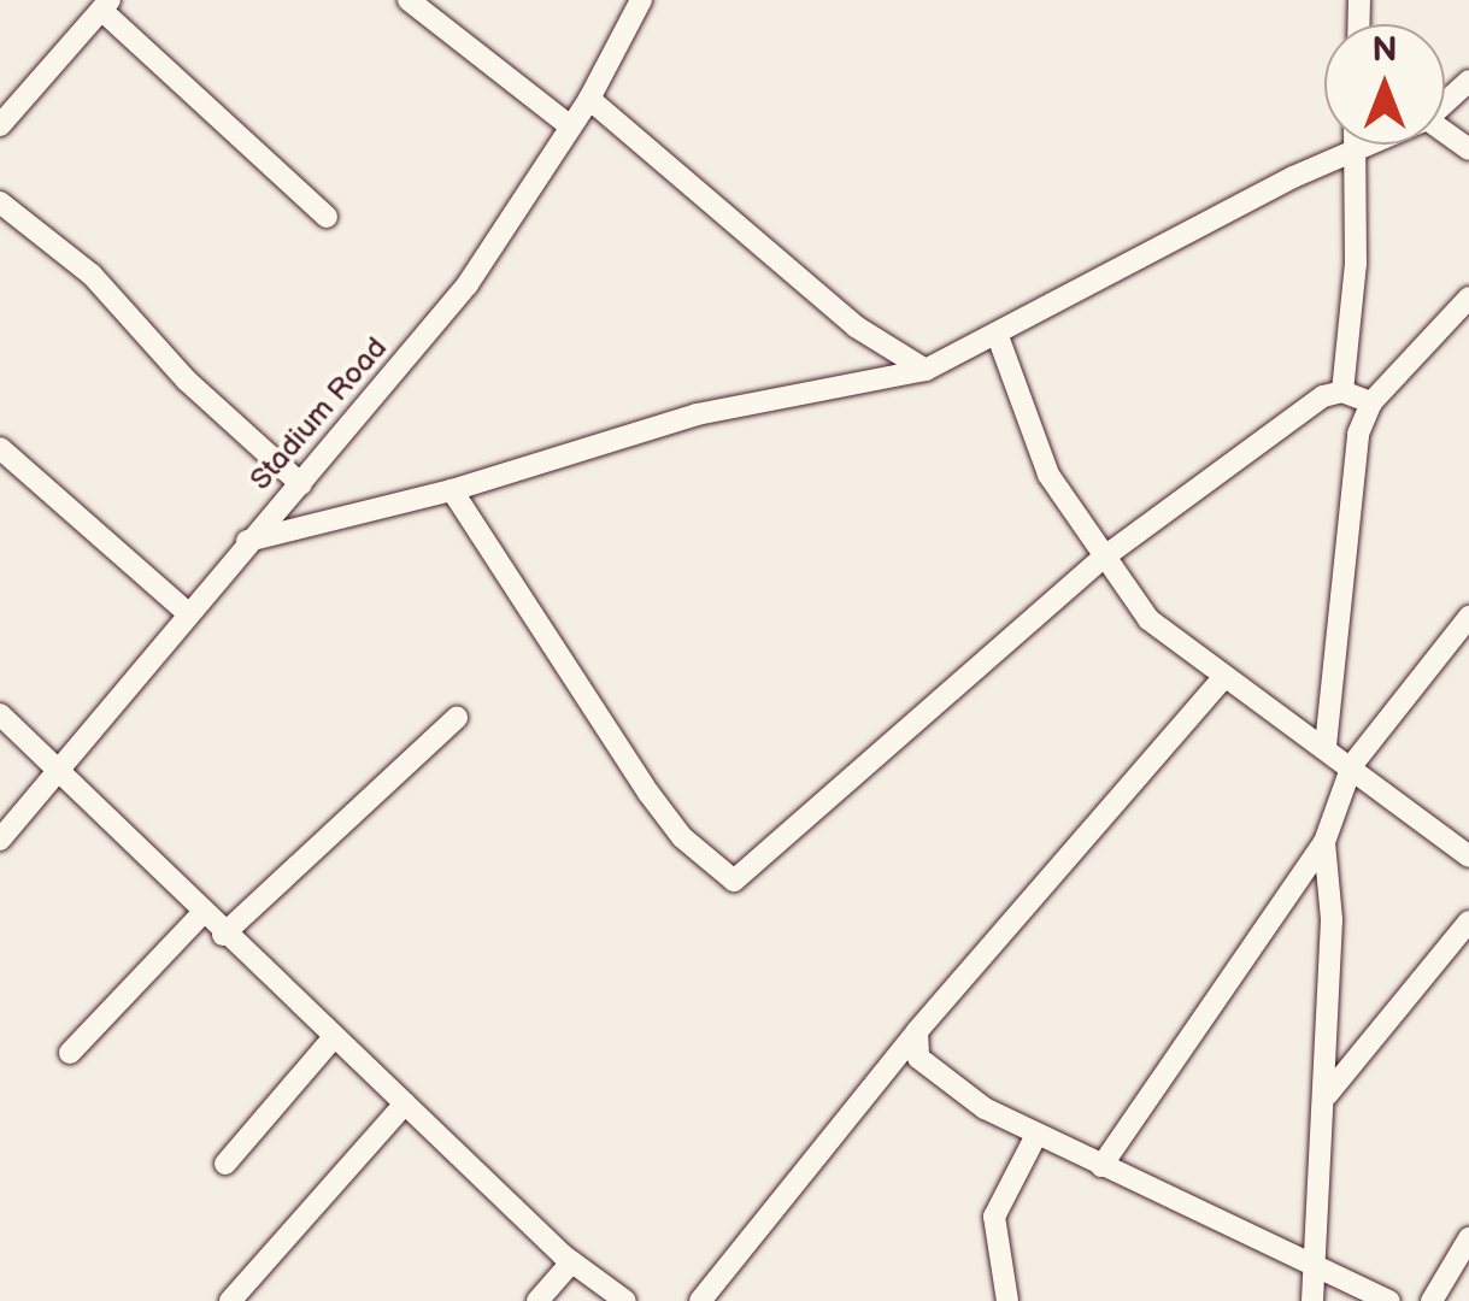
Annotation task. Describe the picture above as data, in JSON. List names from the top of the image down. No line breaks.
{"streets":{"street":["Stadium Road"]},"north":"top"}
